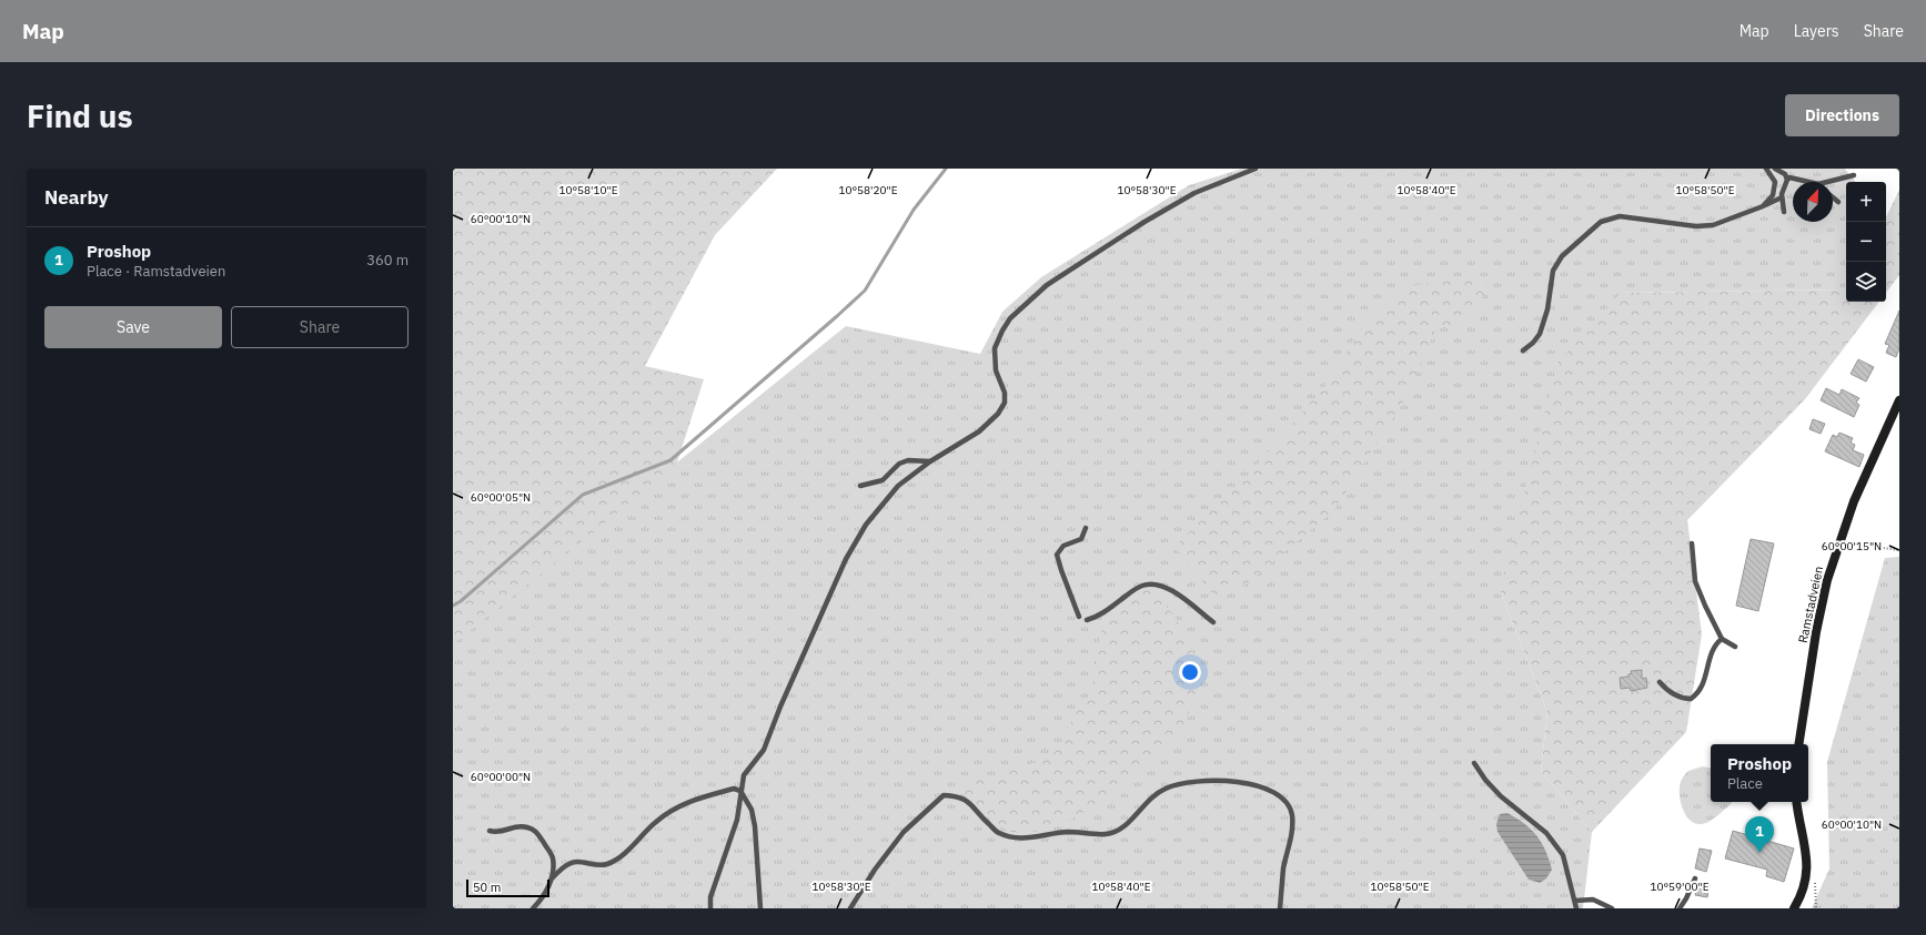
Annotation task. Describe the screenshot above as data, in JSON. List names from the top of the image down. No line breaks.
{"streets":{"street":["Ramstadveien"]},"scale_bar":"50 m","north":"top right","page":{"header":"Map","nav":["Map","Layers","Share"],"buttons":["Directions",["Save","Share"]],"title":"Find us","heading":"Nearby","map_buttons":["+","−"],"list":[{"mark":"1","name":"Proshop","note":"Place · Ramstadveien","value":"360 m"}],"popup":["Proshop","Place"],"pins":"1","scale":"50 m"},"coordinates":["10°58'10\"E","10°58'20\"E","10°58'30\"E","10°58'40\"E","10°58'50\"E","60°00'10\"N","60°00'05\"N","60°00'15\"N","60°00'00\"N","10°59'00\"E"]}
